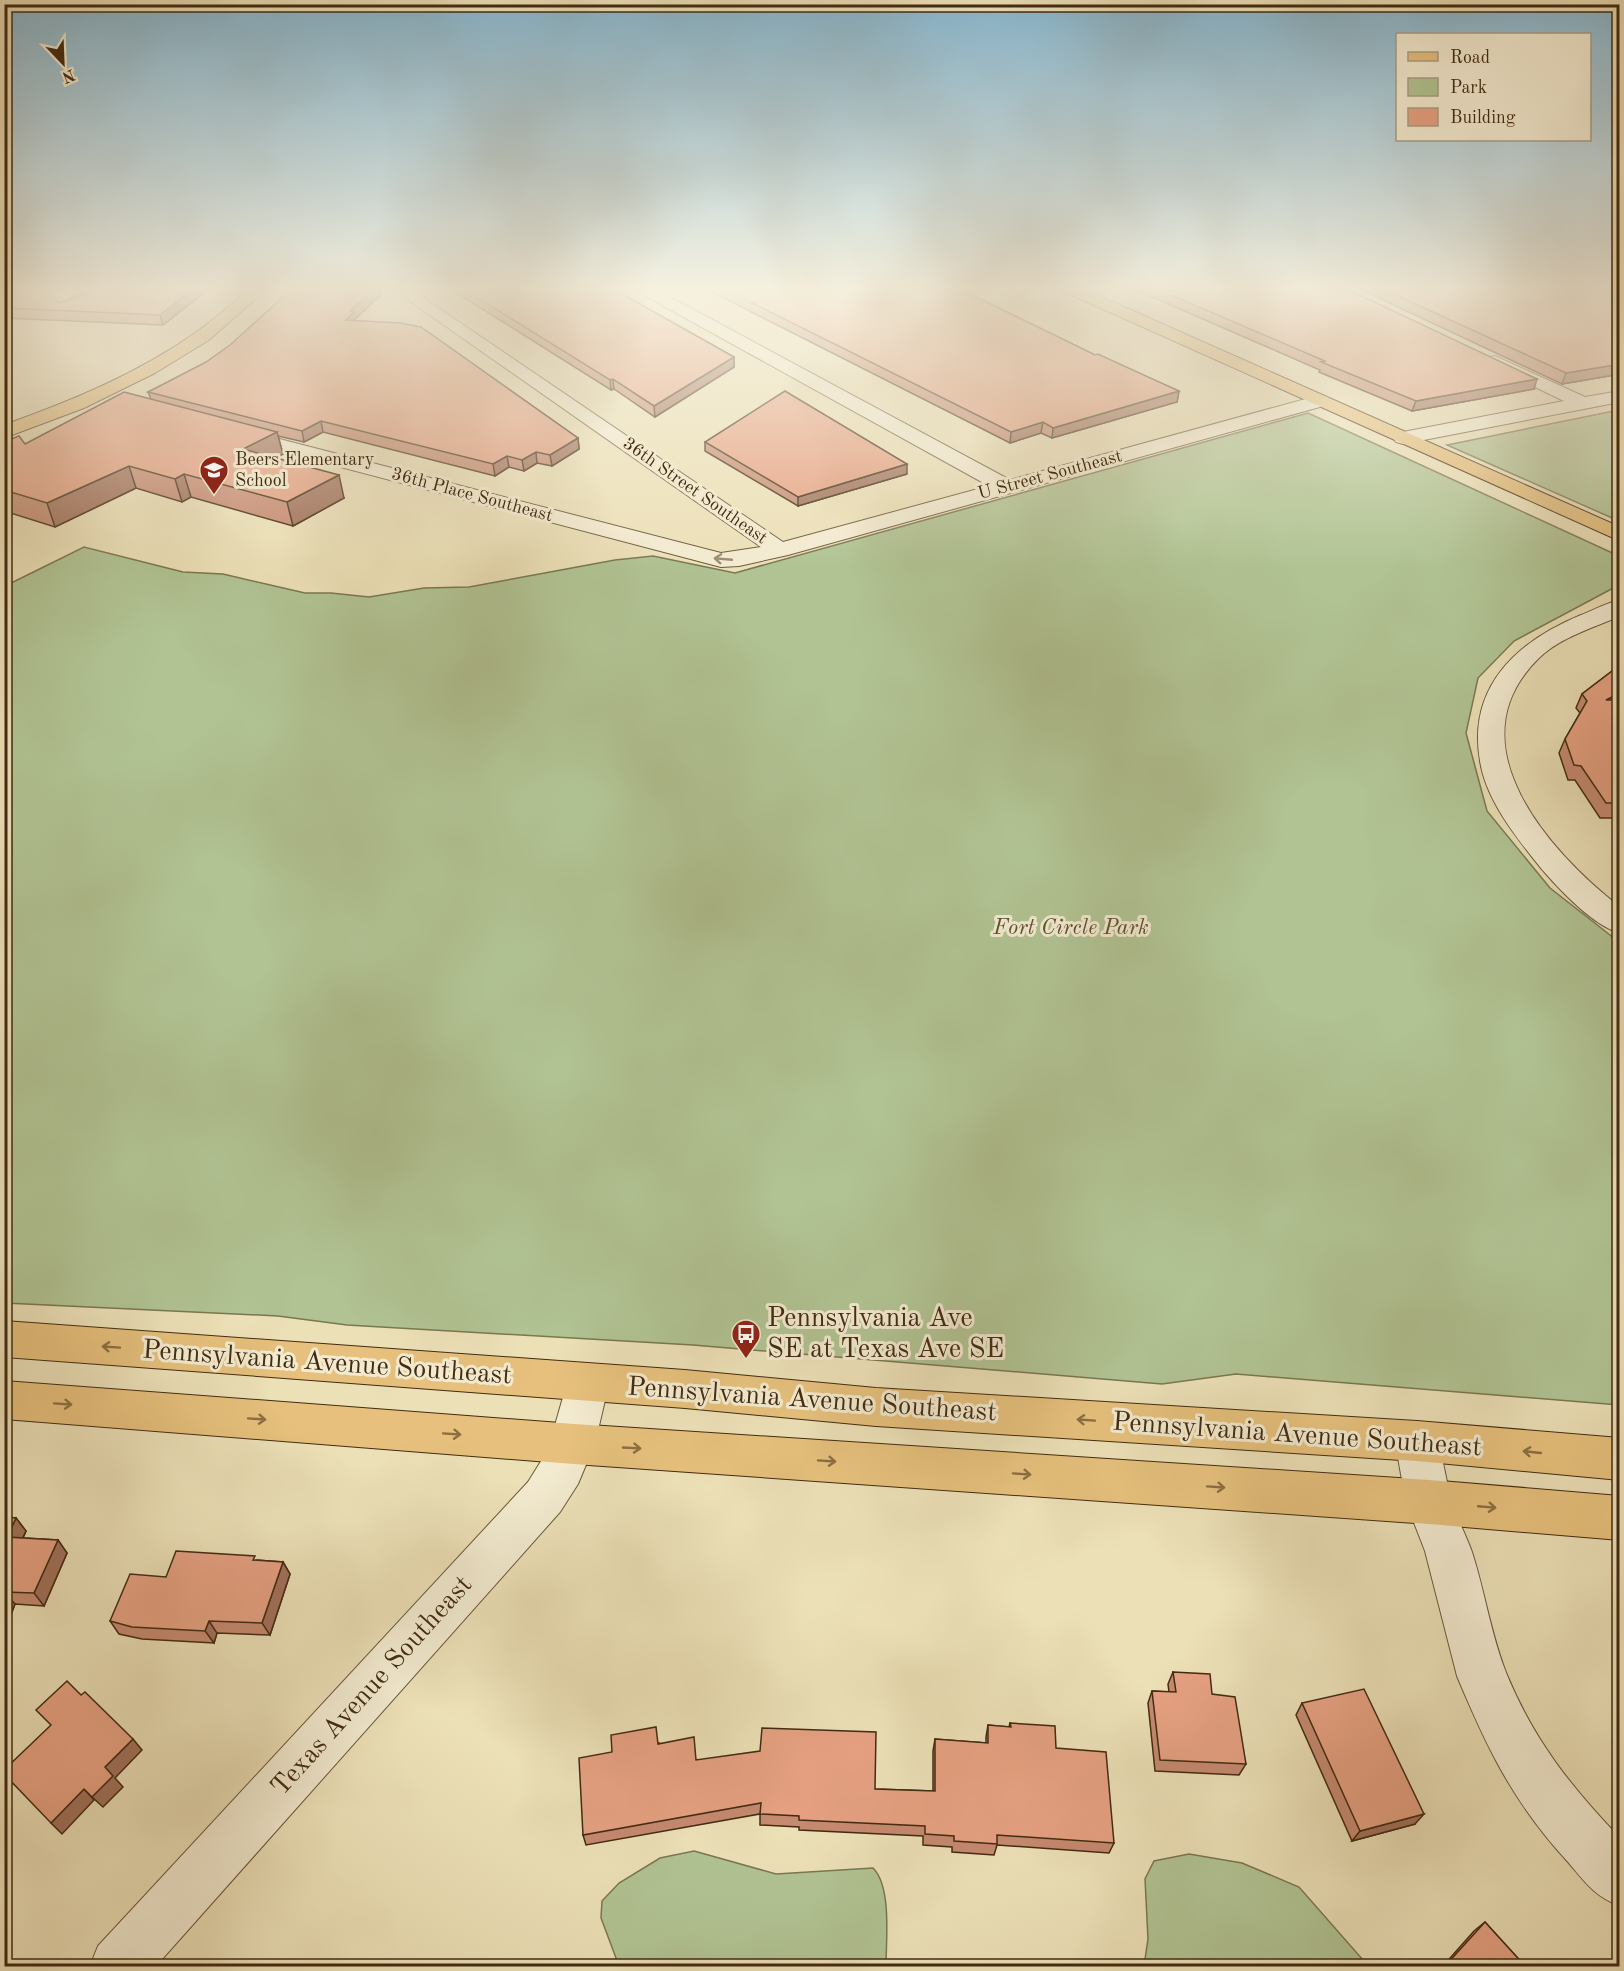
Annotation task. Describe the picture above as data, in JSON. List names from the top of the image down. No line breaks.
{"streets":{"main road":["Pennsylvania Avenue Southeast"],"street":["U Street Southeast","36th Street Southeast","36th Place Southeast","Texas Avenue Southeast"]},"crossings":[["U Street Southeast","36th Street Southeast"],["U Street Southeast","36th Place Southeast"],["36th Street Southeast","36th Place Southeast"],["Pennsylvania Avenue Southeast","Texas Avenue Southeast"]],"one_way":["36th Place Southeast"],"parks":["Fort Circle Park"],"places":{"school or university":["Beers Elementary School"],"bus stop":["Pennsylvania Ave SE at Texas Ave SE"]},"legend":["Road","Park","Building"],"north":"bottom right"}
